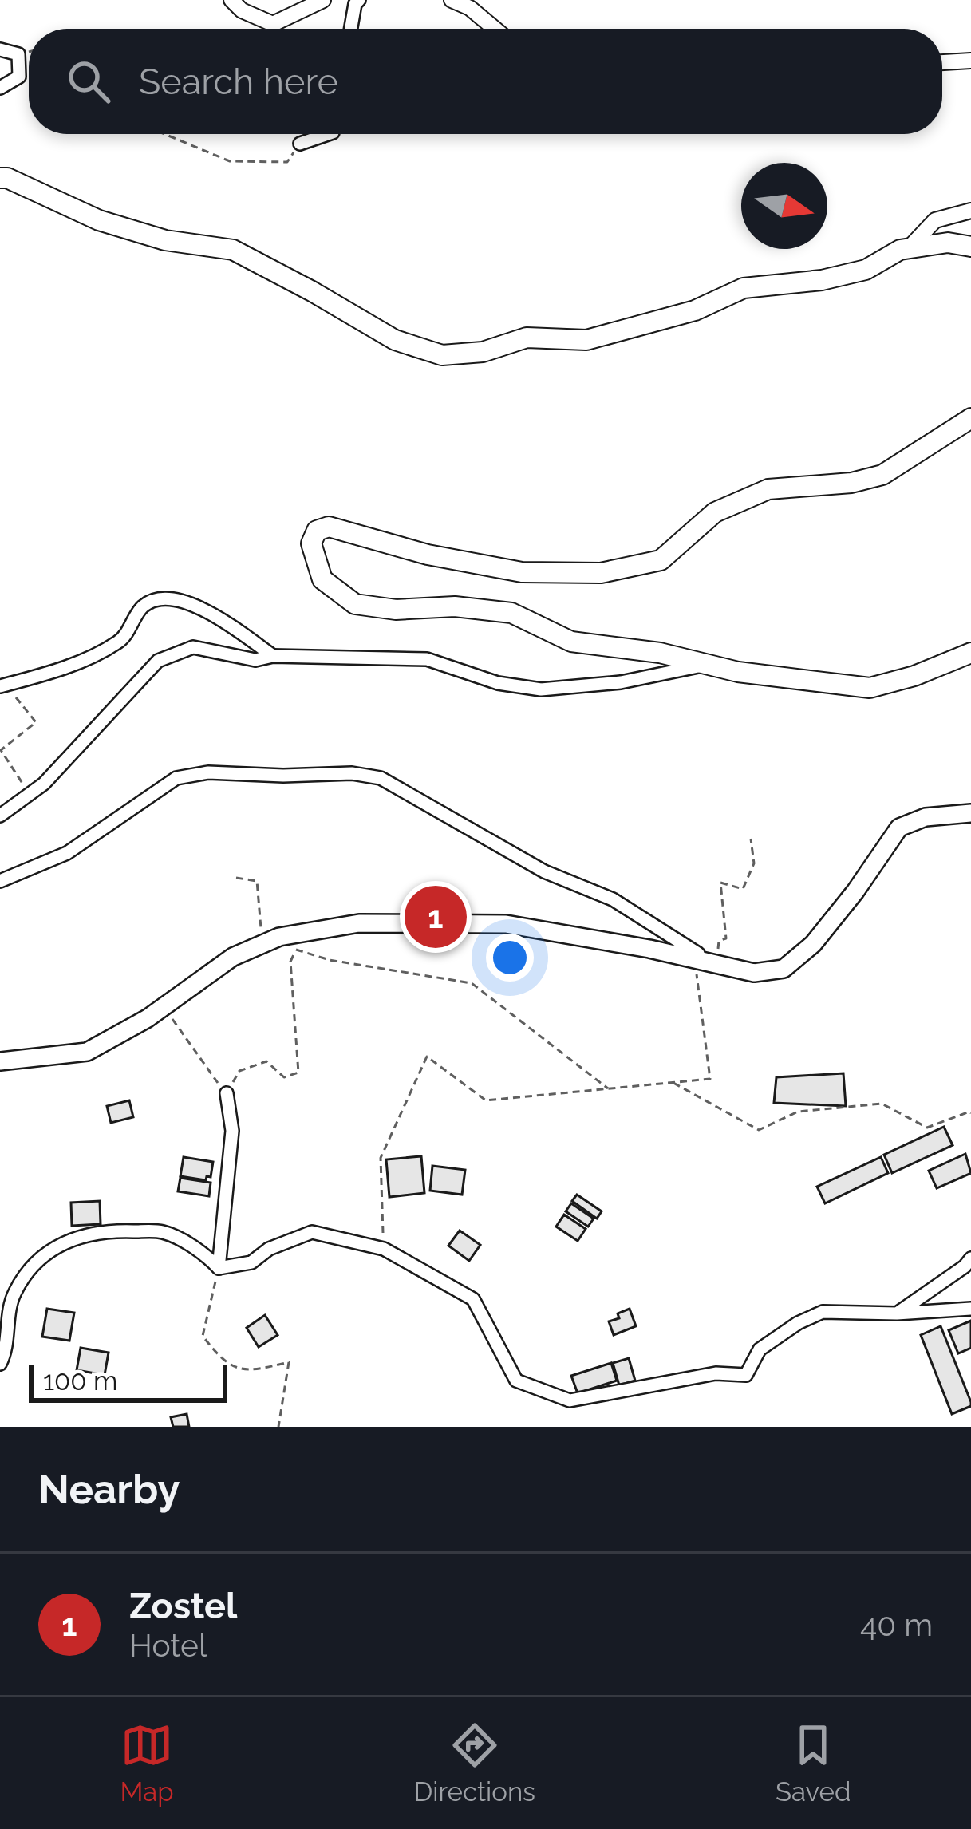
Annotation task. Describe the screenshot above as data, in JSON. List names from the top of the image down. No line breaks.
{"scale_bar":"100 m","north":"right","page":{"search":"Search here","pins":"1","scale":"100 m","heading":"Nearby","list":[{"mark":"1","name":"Zostel","note":"Hotel","value":"40 m"}],"nav":["Map","Directions","Saved"]}}
